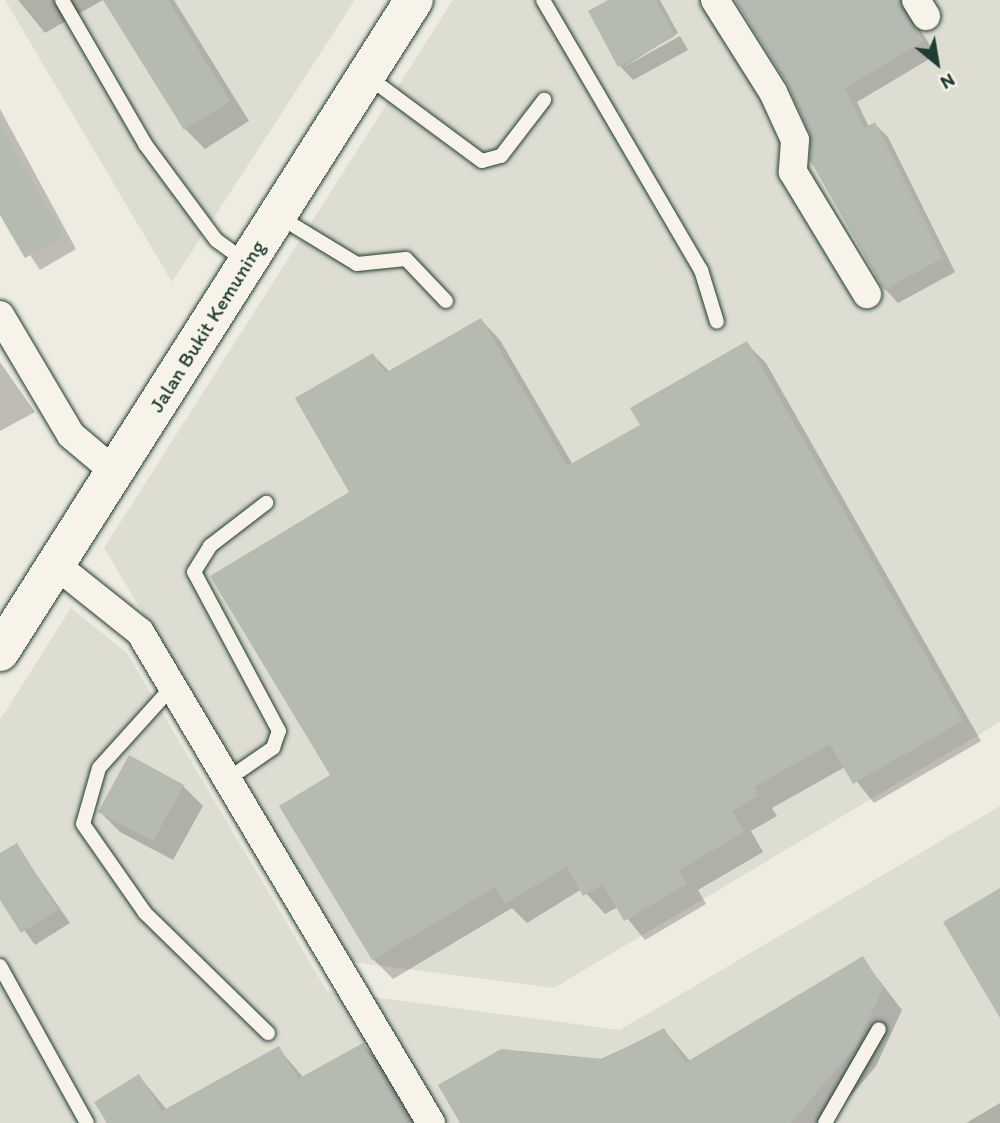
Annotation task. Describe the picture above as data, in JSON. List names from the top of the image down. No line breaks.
{"streets":{"main road":["Jalan Bukit Kemuning"]},"north":"bottom right"}
